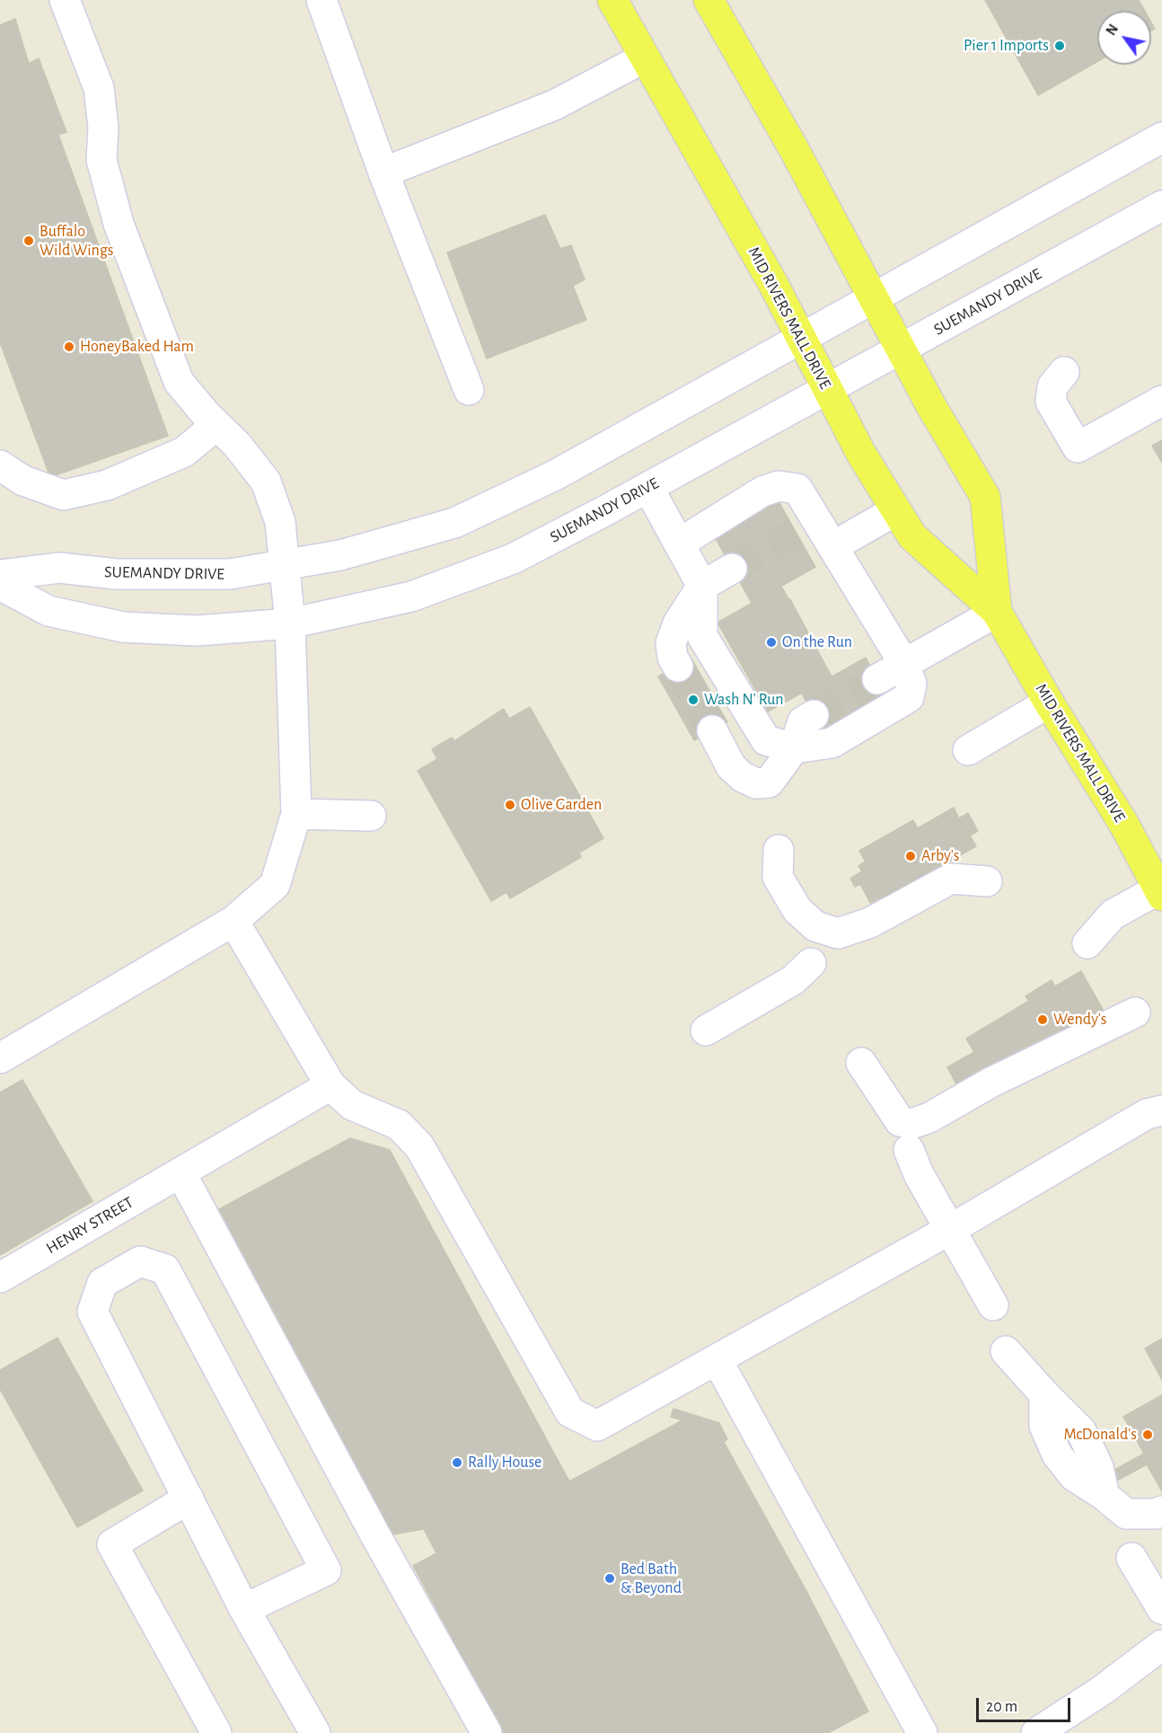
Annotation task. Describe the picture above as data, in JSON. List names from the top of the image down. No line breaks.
{"streets":{"main road":["MID RIVERS MALL DRIVE"],"street":["SUEMANDY DRIVE","HENRY STREET"]},"crossings":[["SUEMANDY DRIVE","MID RIVERS MALL DRIVE"]],"places":["Pier 1 Imports","Buffalo Wild Wings","HoneyBaked Ham","On the Run","Wash N' Run","Olive Garden","Arby's","Wendy's","McDonald's","Rally House","Bed Bath & Beyond"],"scale_bar":"20 m","north":"top left"}
